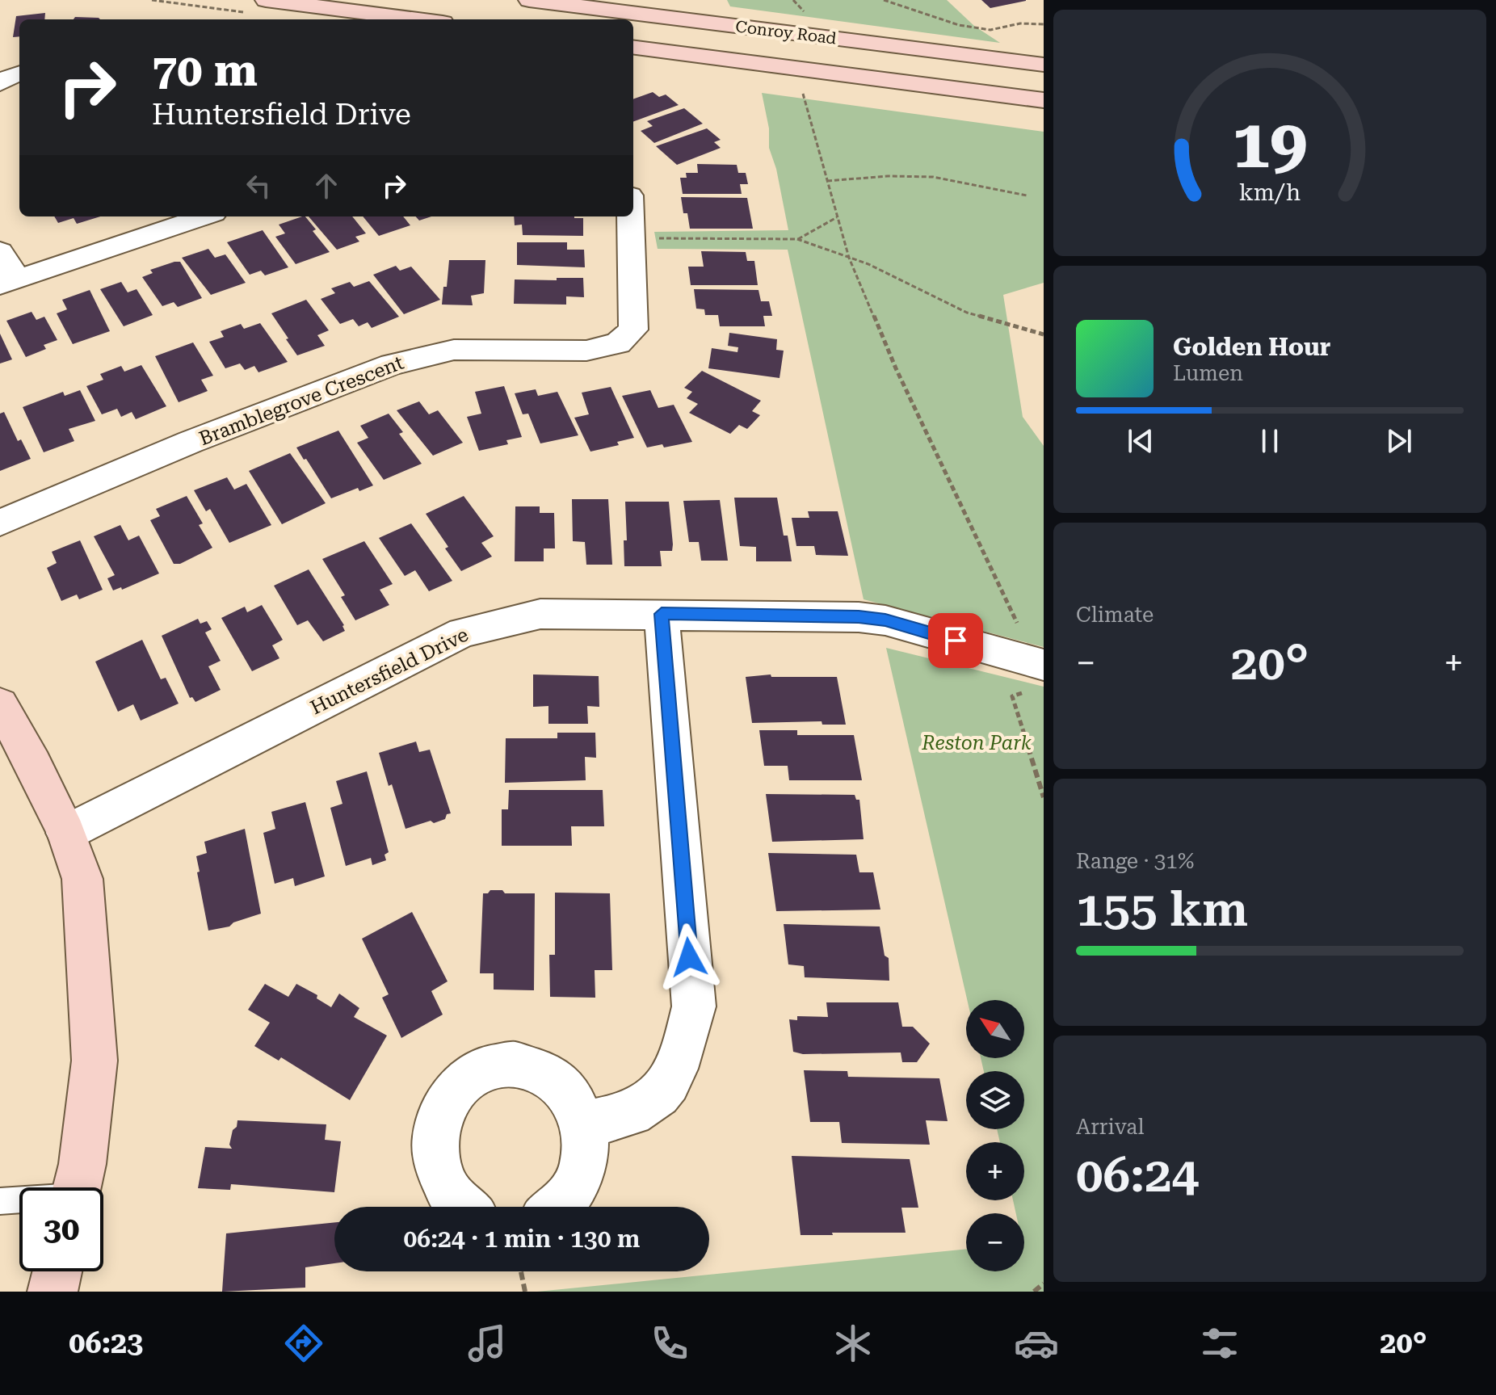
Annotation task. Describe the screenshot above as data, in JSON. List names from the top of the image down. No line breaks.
{"streets":{"main road":["Conroy Road"],"street":["Bramblegrove Crescent","Huntersfield Drive"]},"parks":["Reston Park"],"north":"top left","page":{"turn":["70 m","Huntersfield Drive"],"song":["Golden Hour","Lumen"],"tile":["Climate",["Range · 31%","155 km"],["Arrival","06:24"]],"heat":["−","20°","+"],"map_buttons":["+","−"],"limit":"30","trip":"06:24 · 1 min · 130 m","tabs":["06:23","20°"],"gauge":["19","km/h"]}}
